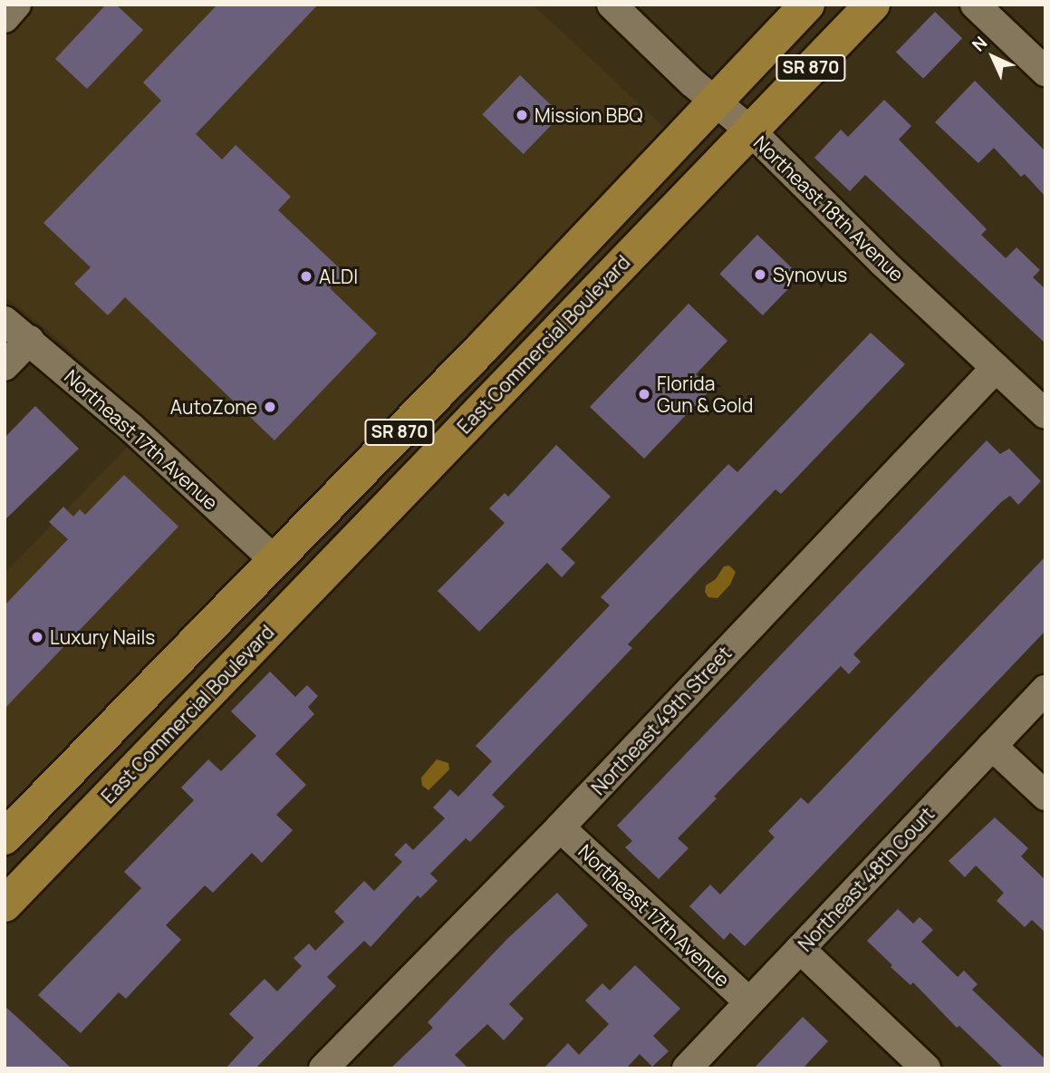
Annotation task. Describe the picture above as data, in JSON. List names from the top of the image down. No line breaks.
{"streets":{"main road":["SR 870","East Commercial Boulevard"],"street":["Northeast 18th Avenue","Northeast 17th Avenue","Northeast 49th Street","Northeast 48th Court"]},"crossings":[["SR 870","Northeast 18th Avenue"],["SR 870","Northeast 17th Avenue"],["Northeast 18th Avenue","East Commercial Boulevard"],["Northeast 18th Avenue","Northeast 49th Street"],["Northeast 17th Avenue","Northeast 49th Street"],["Northeast 17th Avenue","Northeast 48th Court"]],"places":["Mission BBQ","Synovus","ALDI","Florida Gun & Gold","AutoZone","Luxury Nails"],"north":"top left"}
